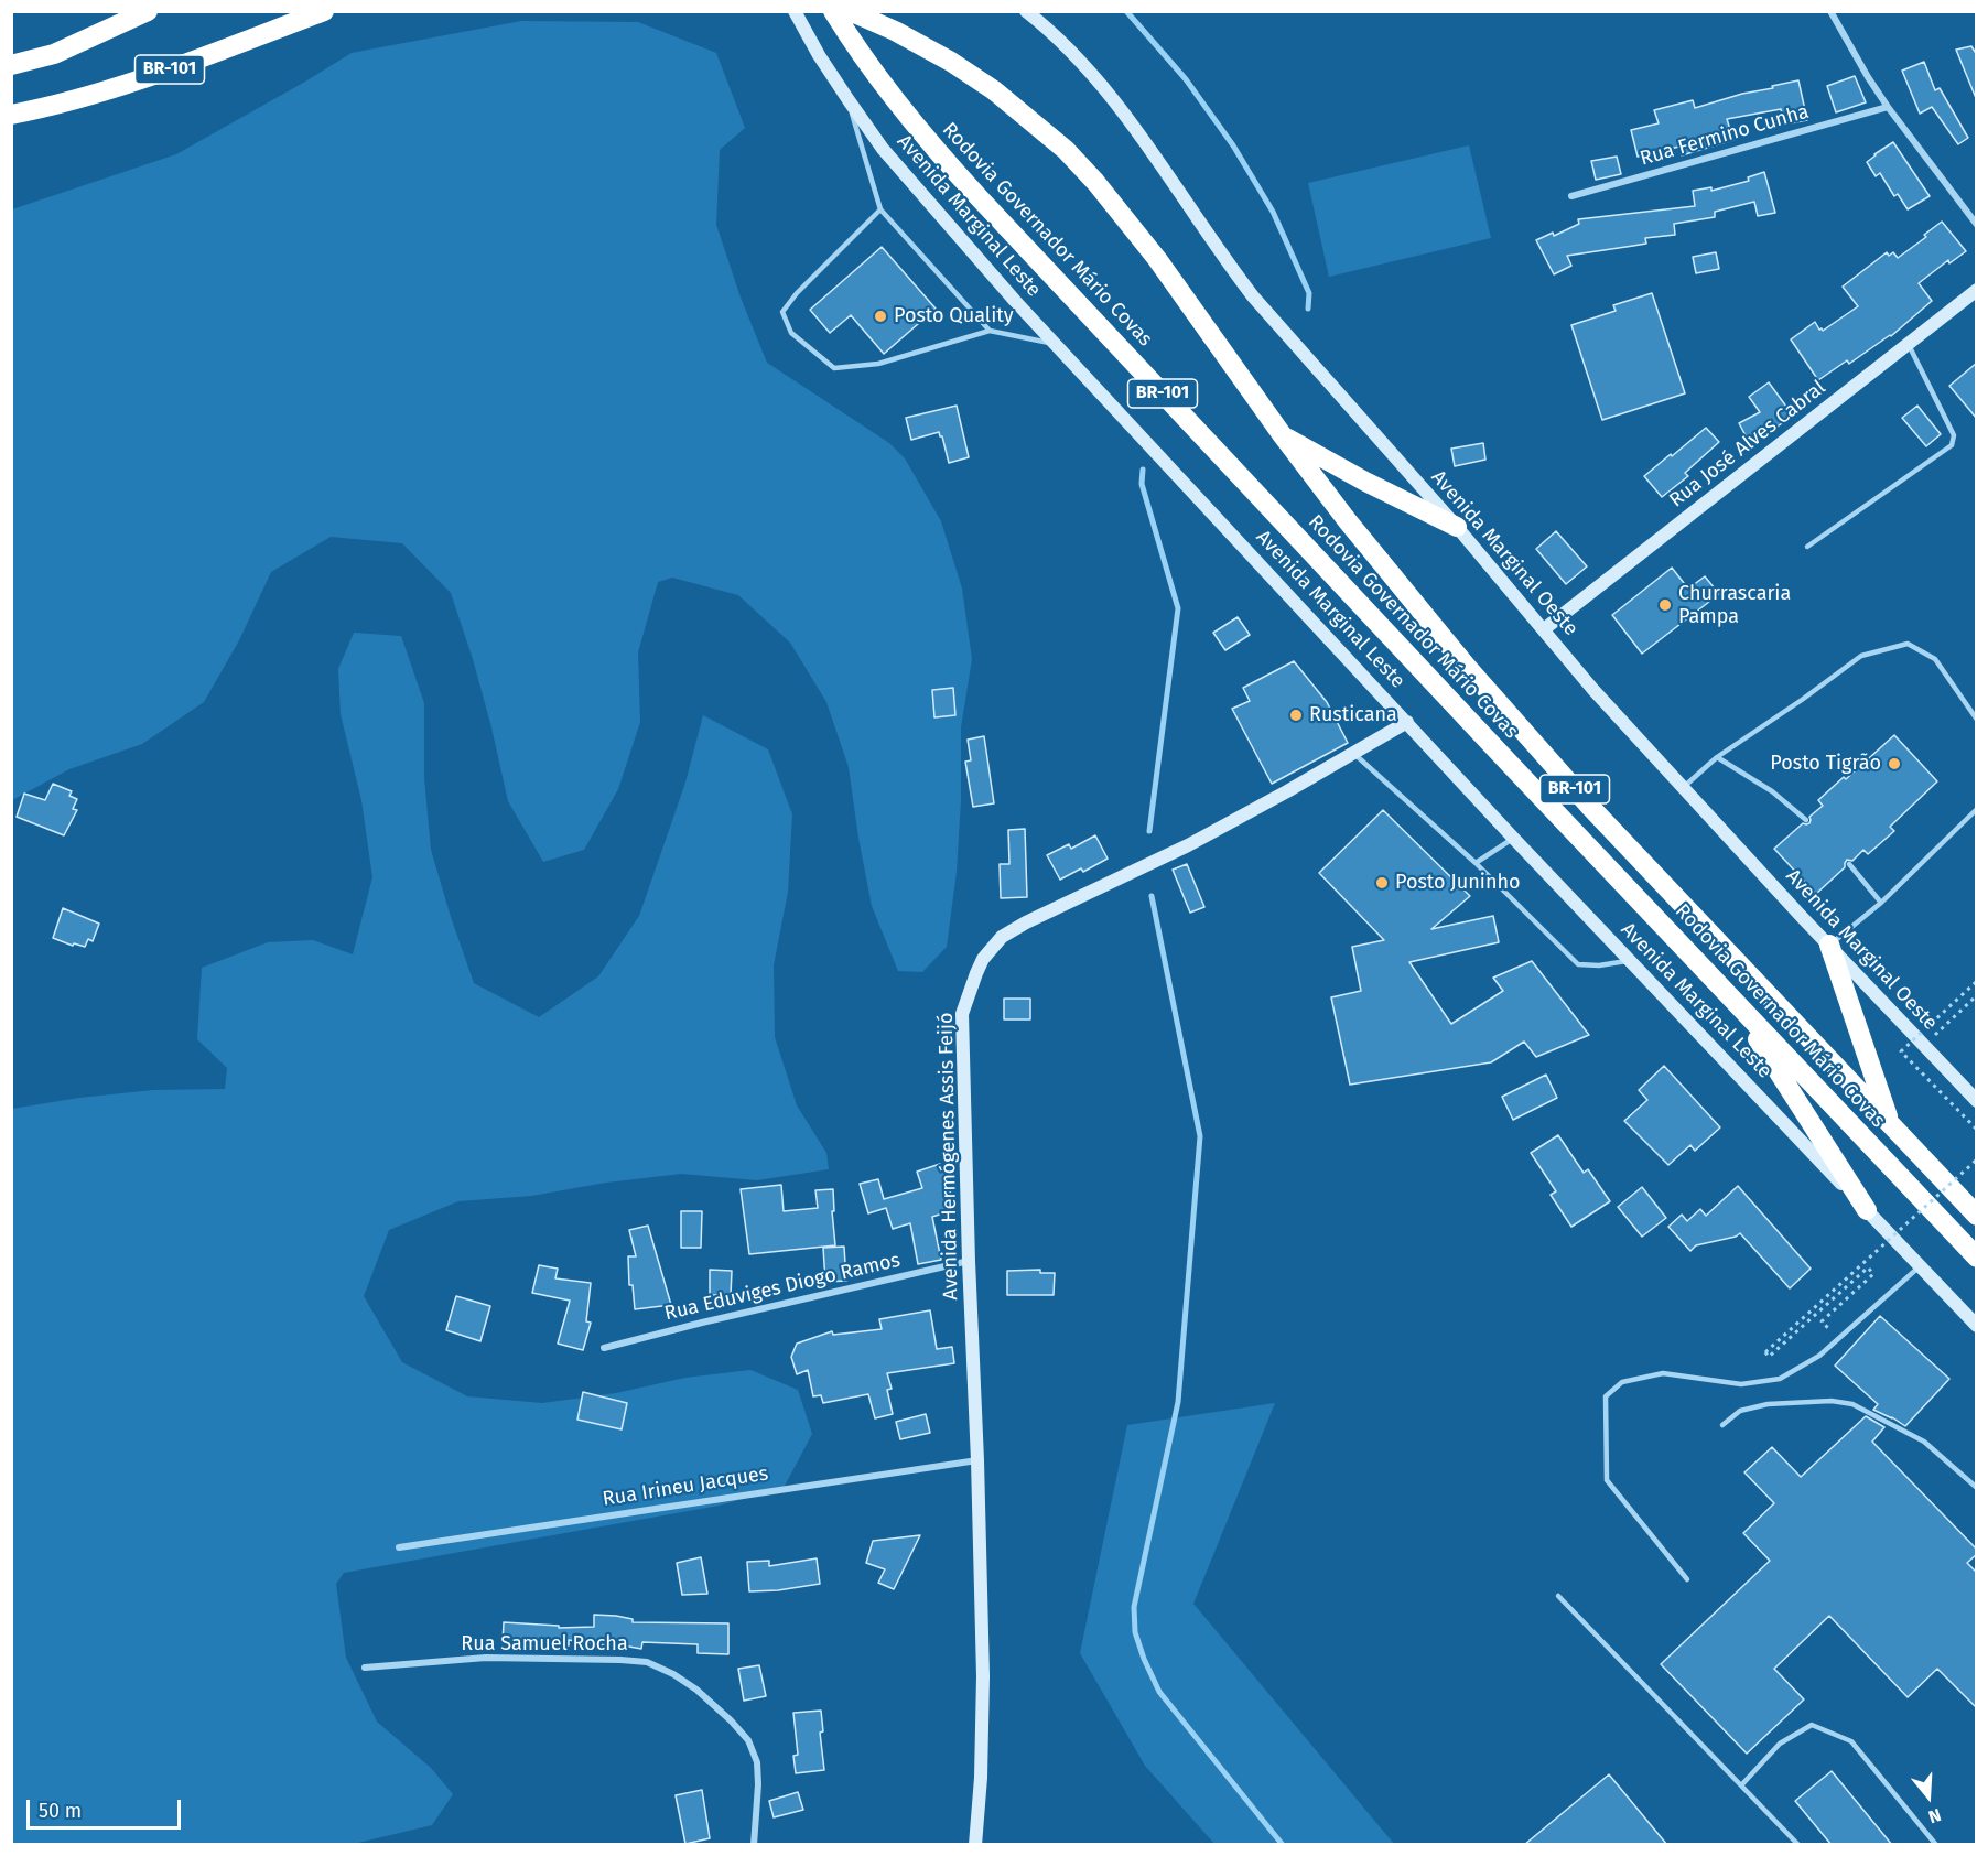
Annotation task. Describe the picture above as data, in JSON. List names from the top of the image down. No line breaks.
{"streets":{"highway":["BR-101","Rodovia Governador Mário Covas"],"main road":["Avenida Marginal Leste","Rua José Alves Cabral","Avenida Marginal Oeste","Avenida Hermógenes Assis Feijó"],"street":["Rua Fermino Cunha","Rua Eduviges Diogo Ramos","Rua Irineu Jacques","Rua Samuel Rocha"]},"crossings":[["Avenida Marginal Leste","Avenida Hermógenes Assis Feijó"],["Rua José Alves Cabral","Avenida Marginal Oeste"],["Avenida Hermógenes Assis Feijó","Rua Eduviges Diogo Ramos"],["Avenida Hermógenes Assis Feijó","Rua Irineu Jacques"]],"places":["Posto Quality","Churrascaria Pampa","Rusticana","Posto Tigrão","Posto Juninho"],"scale_bar":"50 m","north":"bottom"}
